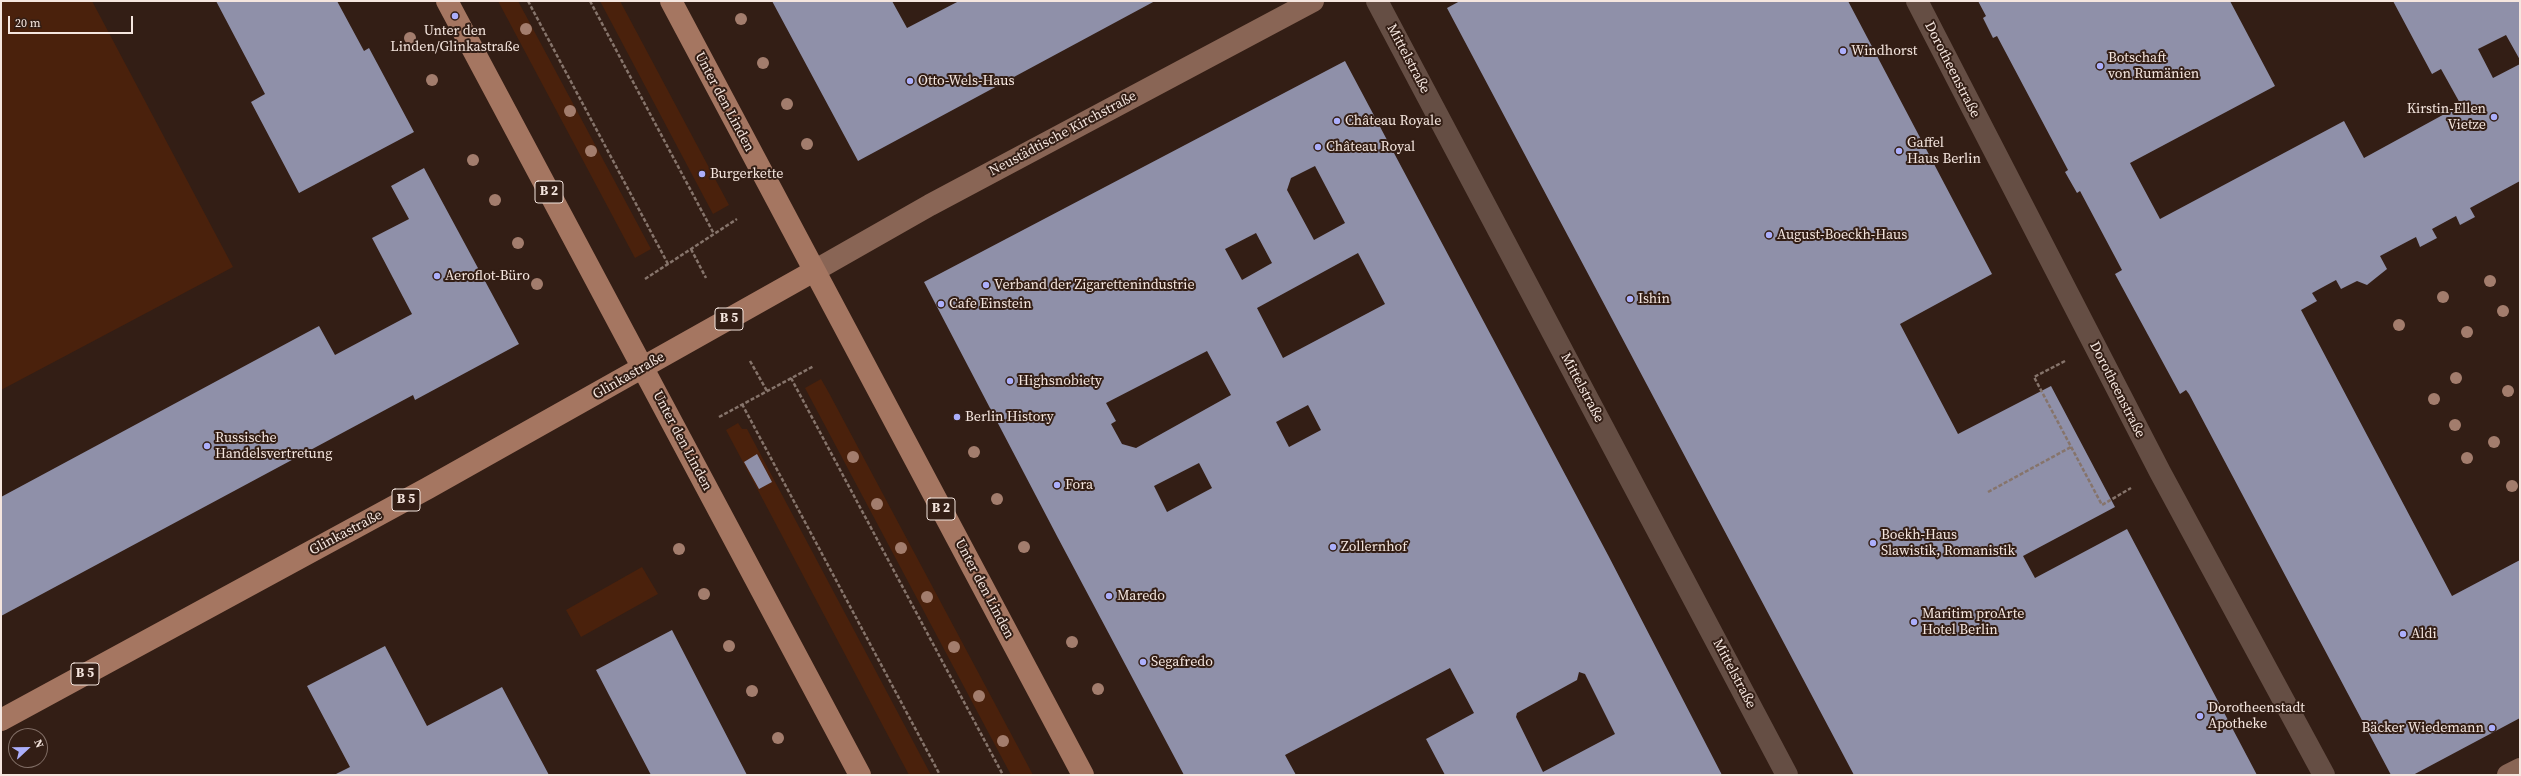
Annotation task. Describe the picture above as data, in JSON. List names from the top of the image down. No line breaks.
{"streets":{"main road":["Unter den Linden","B 2","B 5","Glinkastraße"],"street":["Mittelstraße","Dorotheenstraße","Neustädtische Kirchstraße"]},"crossings":[["Unter den Linden","Neustädtische Kirchstraße"],["Unter den Linden","Glinkastraße"],["Neustädtische Kirchstraße","Glinkastraße"]],"places":["Unter den Linden/Glinkastraße","Windhorst","Botschaft von Rumänien","Otto-Wels-Haus","Kirstin-Ellen Vietze","Château Royale","Château Royal","Gaffel Haus Berlin","Burgerkette","August-Boeckh-Haus","Aeroflot-Büro","Verband der Zigarettenindustrie","Ishin","Cafe Einstein","Highsnobiety","Berlin History","Russische Handelsvertretung","Fora","Boekh-Haus Slawistik, Romanistik","Zollernhof","Maredo","Maritim proArte Hotel Berlin","Aldi","Segafredo","Dorotheenstadt Apotheke","Bäcker Wiedemann"],"scale_bar":"20 m","north":"right"}
